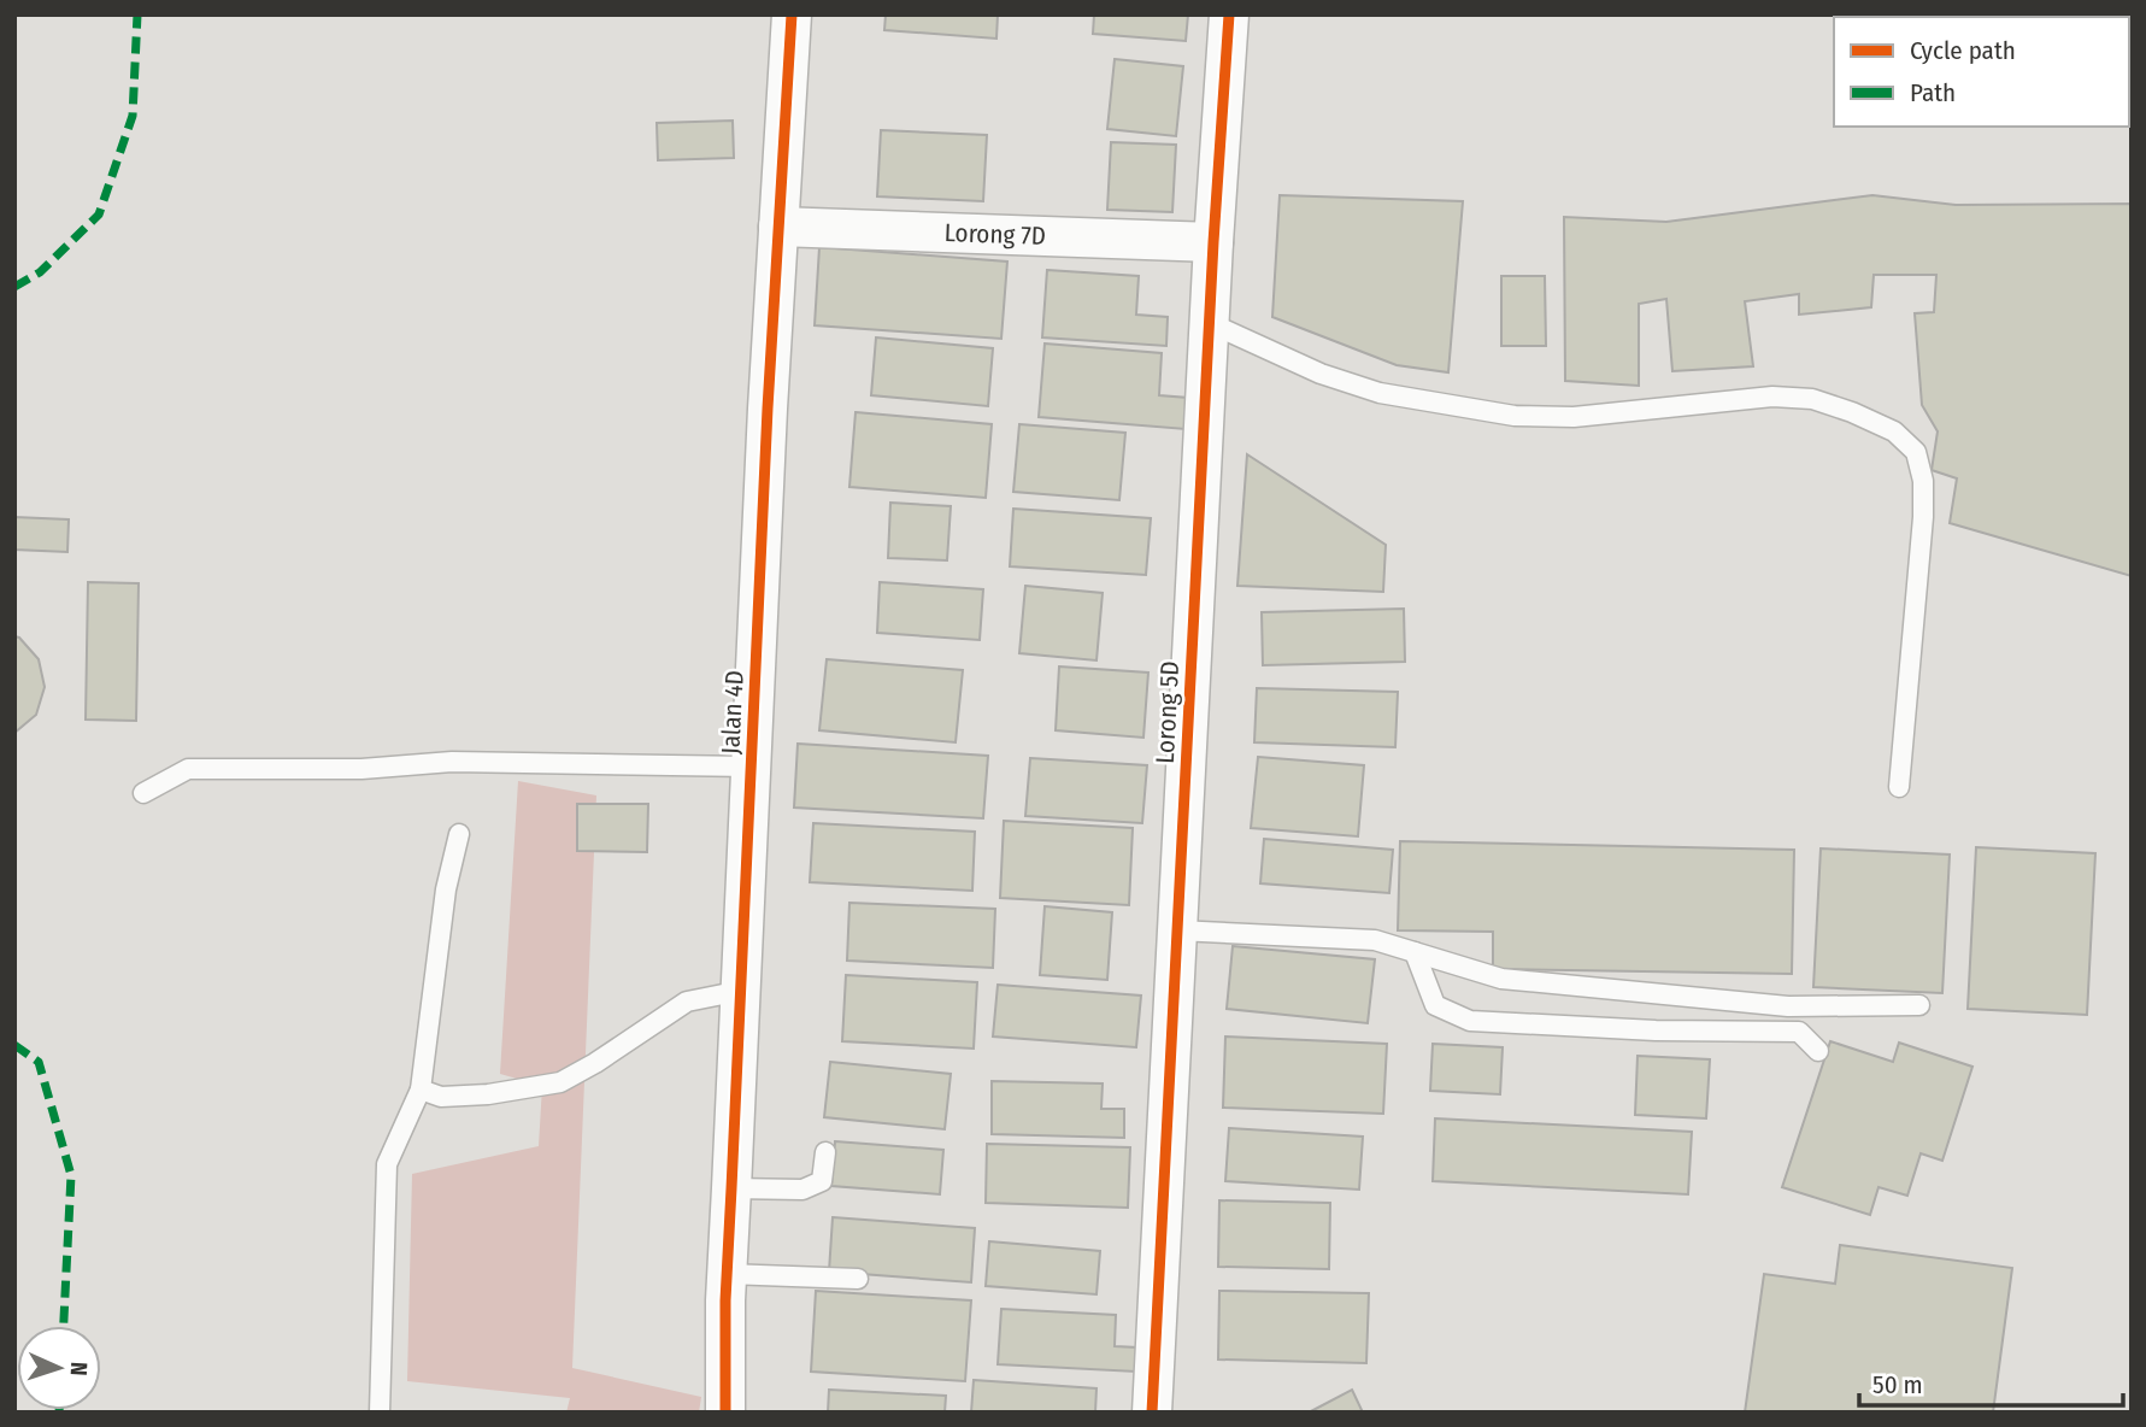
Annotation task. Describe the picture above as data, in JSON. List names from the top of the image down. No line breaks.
{"streets":{"street":["Lorong 7D","Jalan 4D","Lorong 5D"]},"crossings":[["Lorong 7D","Jalan 4D"],["Lorong 7D","Lorong 5D"]],"legend":["Cycle path","Path"],"scale_bar":"50 m","north":"right"}
